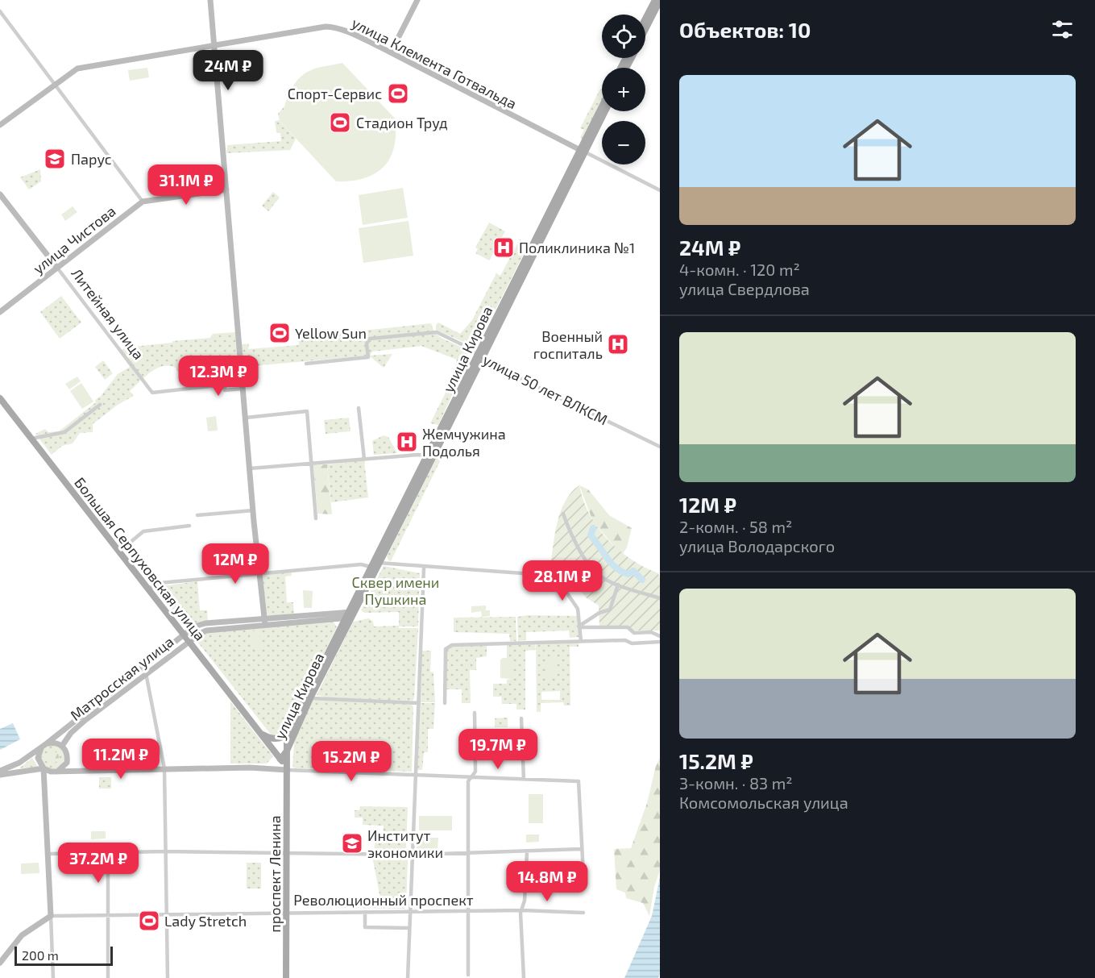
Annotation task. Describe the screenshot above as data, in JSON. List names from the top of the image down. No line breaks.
{"streets":{"main road":["улица Кирова","Большая Серпуховская улица","проспект Ленина"],"street":["улица Клемента Готвальда","улица Чистова","Литейная улица","улица 50 лет ВЛКСМ","Матросская улица","Революционный проспект"]},"crossings":[["улица Клемента Готвальда","улица Кирова"],["улица Чистова","Литейная улица"],["улица Кирова","улица 50 лет ВЛКСМ"],["улица Кирова","проспект Ленина"],["Большая Серпуховская улица","Матросская улица"],["Большая Серпуховская улица","проспект Ленина"],["проспект Ленина","Революционный проспект"]],"parks":["Сквер имени Пушкина"],"places":{"sports":["Спорт-Сервис","Стадион Труд","Yellow Sun","Lady Stretch"],"school or university":["Парус","Институт экономики"],"hospital":["Поликлиника №1","Военный госпиталь","Жемчужина Подолья"]},"scale_bar":"200 m","page":{"heading":"Объектов: 10","map_buttons":["+","−"],"price":["24M ₽","31.1M ₽","12.3M ₽","12M ₽","28.1M ₽","19.7M ₽","11.2M ₽","15.2M ₽","37.2M ₽","14.8M ₽"],"list":[{"name":"24M ₽","note":"4-комн. · 120 m² · улица Свердлова"},{"name":"12M ₽","note":"2-комн. · 58 m² · улица Володарского"},{"name":"15.2M ₽","note":"3-комн. · 83 m² · Комсомольская улица"}],"scale":"200 m"}}
